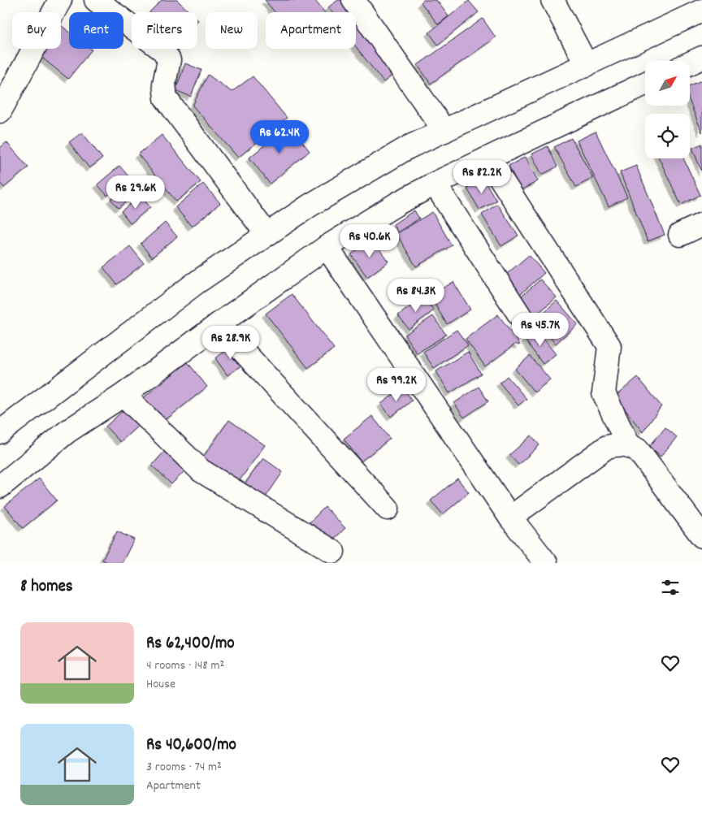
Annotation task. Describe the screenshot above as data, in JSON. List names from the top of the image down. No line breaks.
{"north":"top right","page":{"chip":["Buy","Rent","Filters","New","Apartment"],"price":["Rs 62.4K","Rs 82.2K","Rs 29.6K","Rs 40.6K","Rs 84.3K","Rs 45.7K","Rs 28.9K","Rs 99.2K"],"heading":"8 homes","list":[{"name":"Rs 62,400/mo","note":"4 rooms · 148 m² · House"},{"name":"Rs 40,600/mo","note":"3 rooms · 74 m² · Apartment"}]}}
